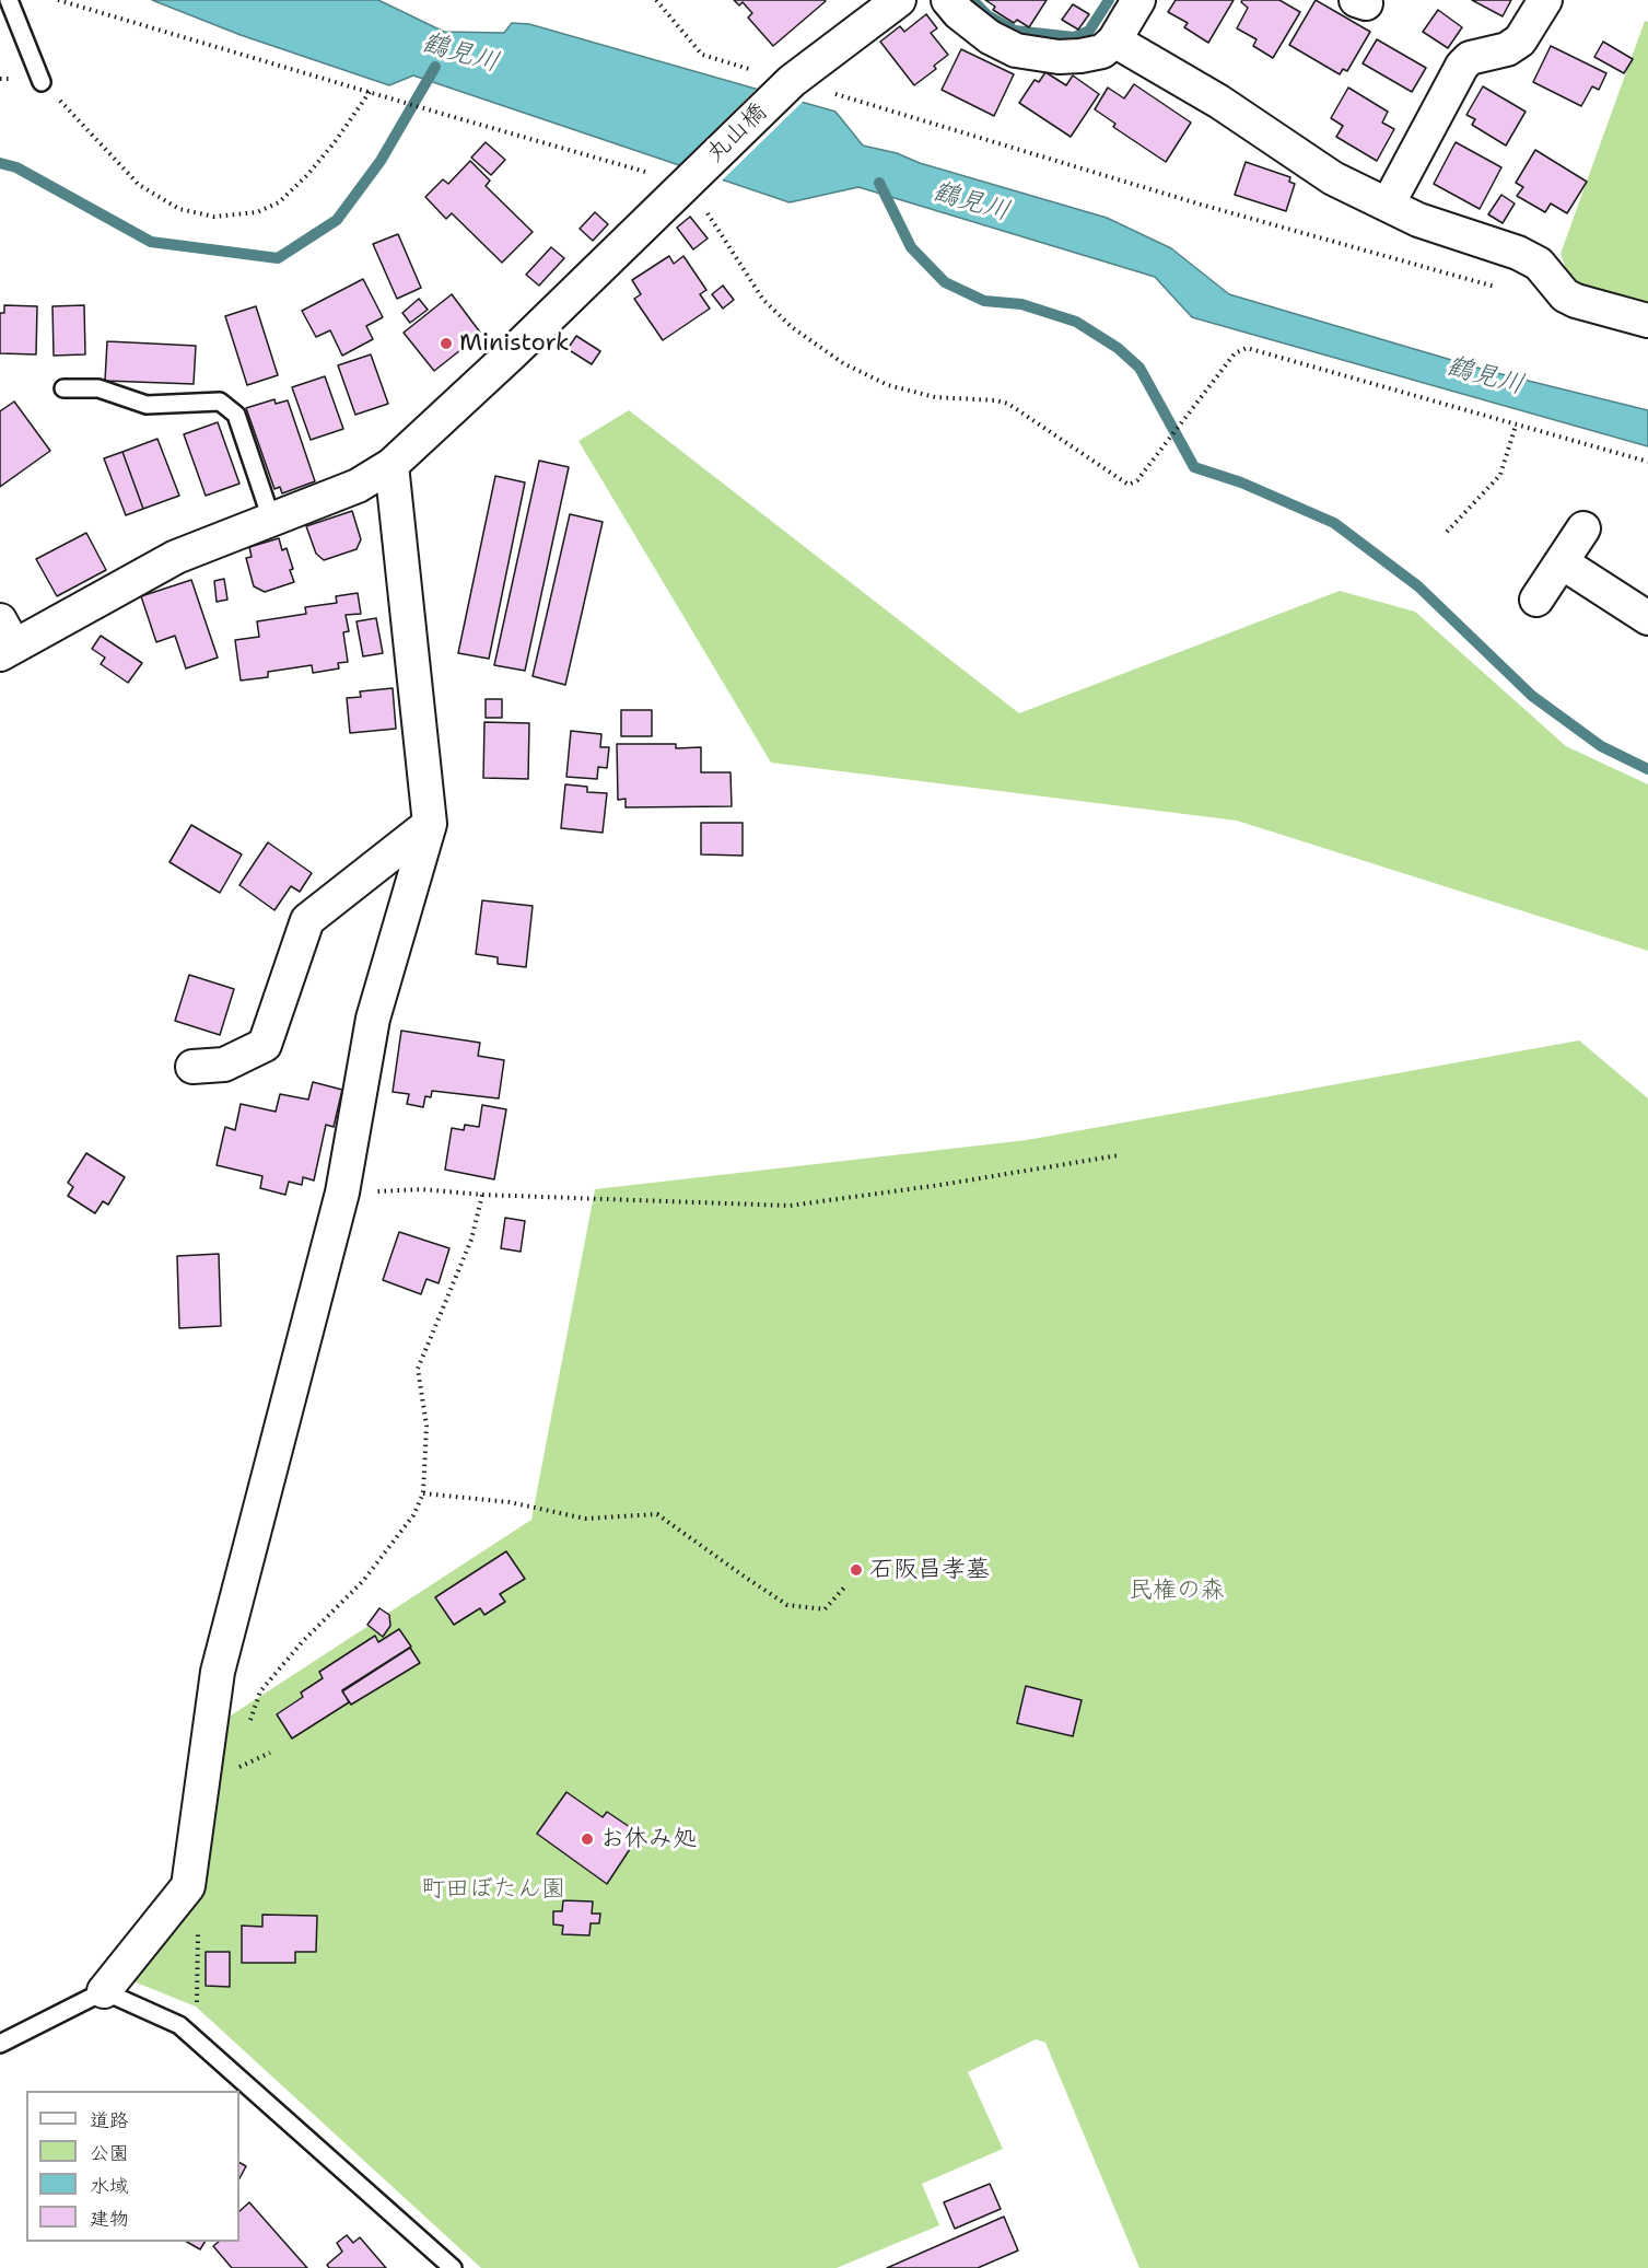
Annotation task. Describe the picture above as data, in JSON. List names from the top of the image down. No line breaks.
{"streets":{"street":["丸山橋"]},"water":["鶴見川"],"parks":["民権の森","町田ぼたん園"],"places":["Ministork","石阪昌孝墓","お休み処"],"legend":["道路","公園","水域","建物"]}
